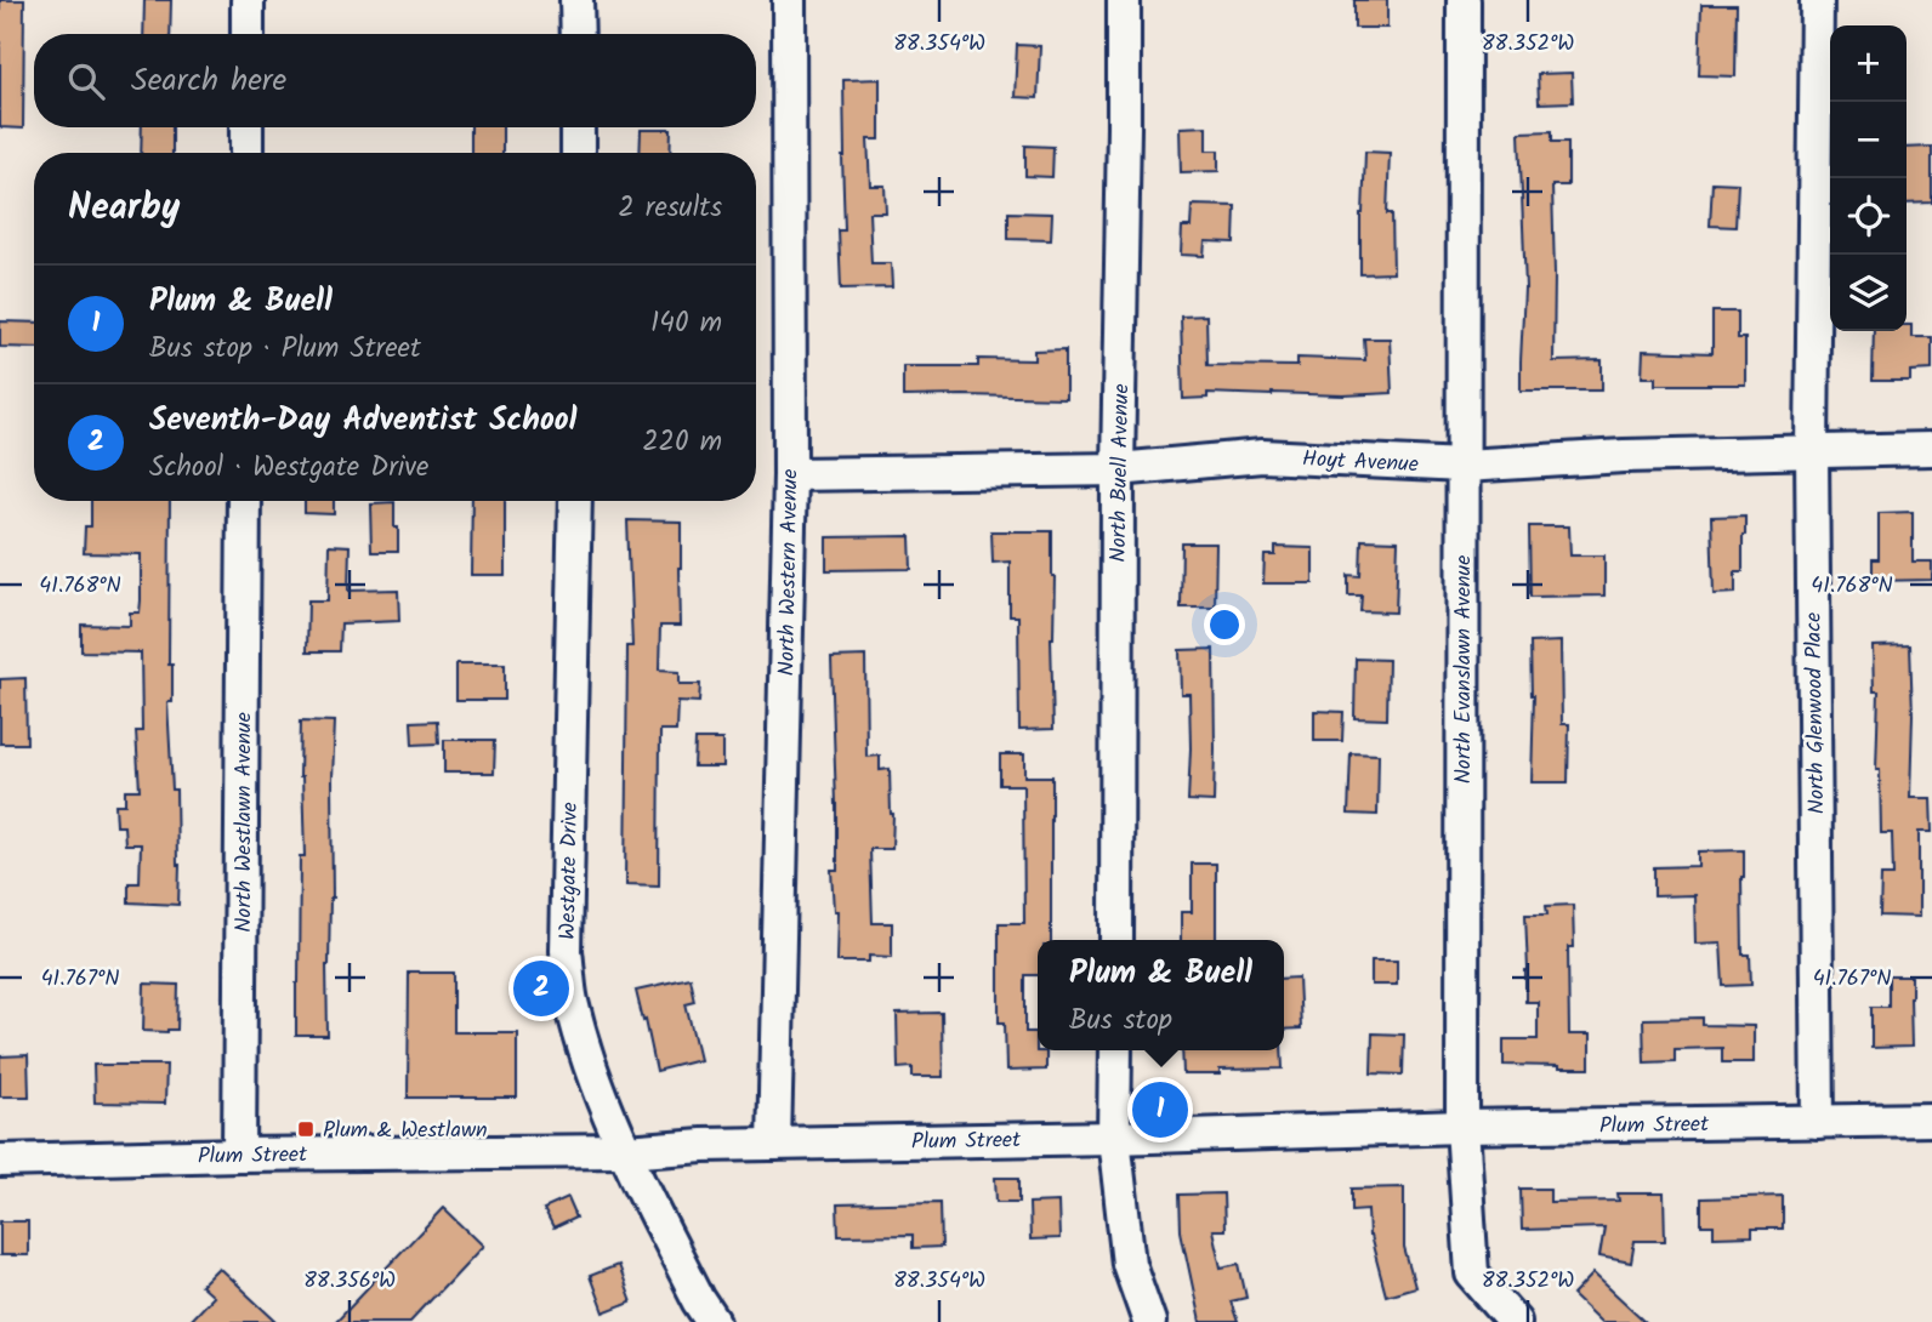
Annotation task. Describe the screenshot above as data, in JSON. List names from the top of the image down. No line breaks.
{"streets":{"street":["Hoyt Avenue","North Buell Avenue","North Western Avenue","North Evanslawn Avenue","North Glenwood Place","North Westlawn Avenue","Westgate Drive","Plum Street"]},"crossings":[["Hoyt Avenue","North Buell Avenue"],["Hoyt Avenue","North Western Avenue"],["Hoyt Avenue","North Evanslawn Avenue"],["Hoyt Avenue","North Glenwood Place"],["North Western Avenue","Plum Street"],["North Evanslawn Avenue","Plum Street"],["North Glenwood Place","Plum Street"],["North Westlawn Avenue","Plum Street"],["Westgate Drive","Plum Street"]],"places":{"transit":["Plum & Westlawn"]},"page":{"map_buttons":["+","−"],"search":"Search here","heading":["Nearby","2 results"],"list":[{"mark":"1","name":"Plum & Buell","note":"Bus stop · Plum Street","value":"140 m"},{"mark":"2","name":"Seventh-Day Adventist School","note":"School · Westgate Drive","value":"220 m"}],"popup":["Plum & Buell","Bus stop"],"pins":["2","1"]},"coordinates":["88.354°W","88.352°W","41.768°N","41.767°N","88.356°W"]}
